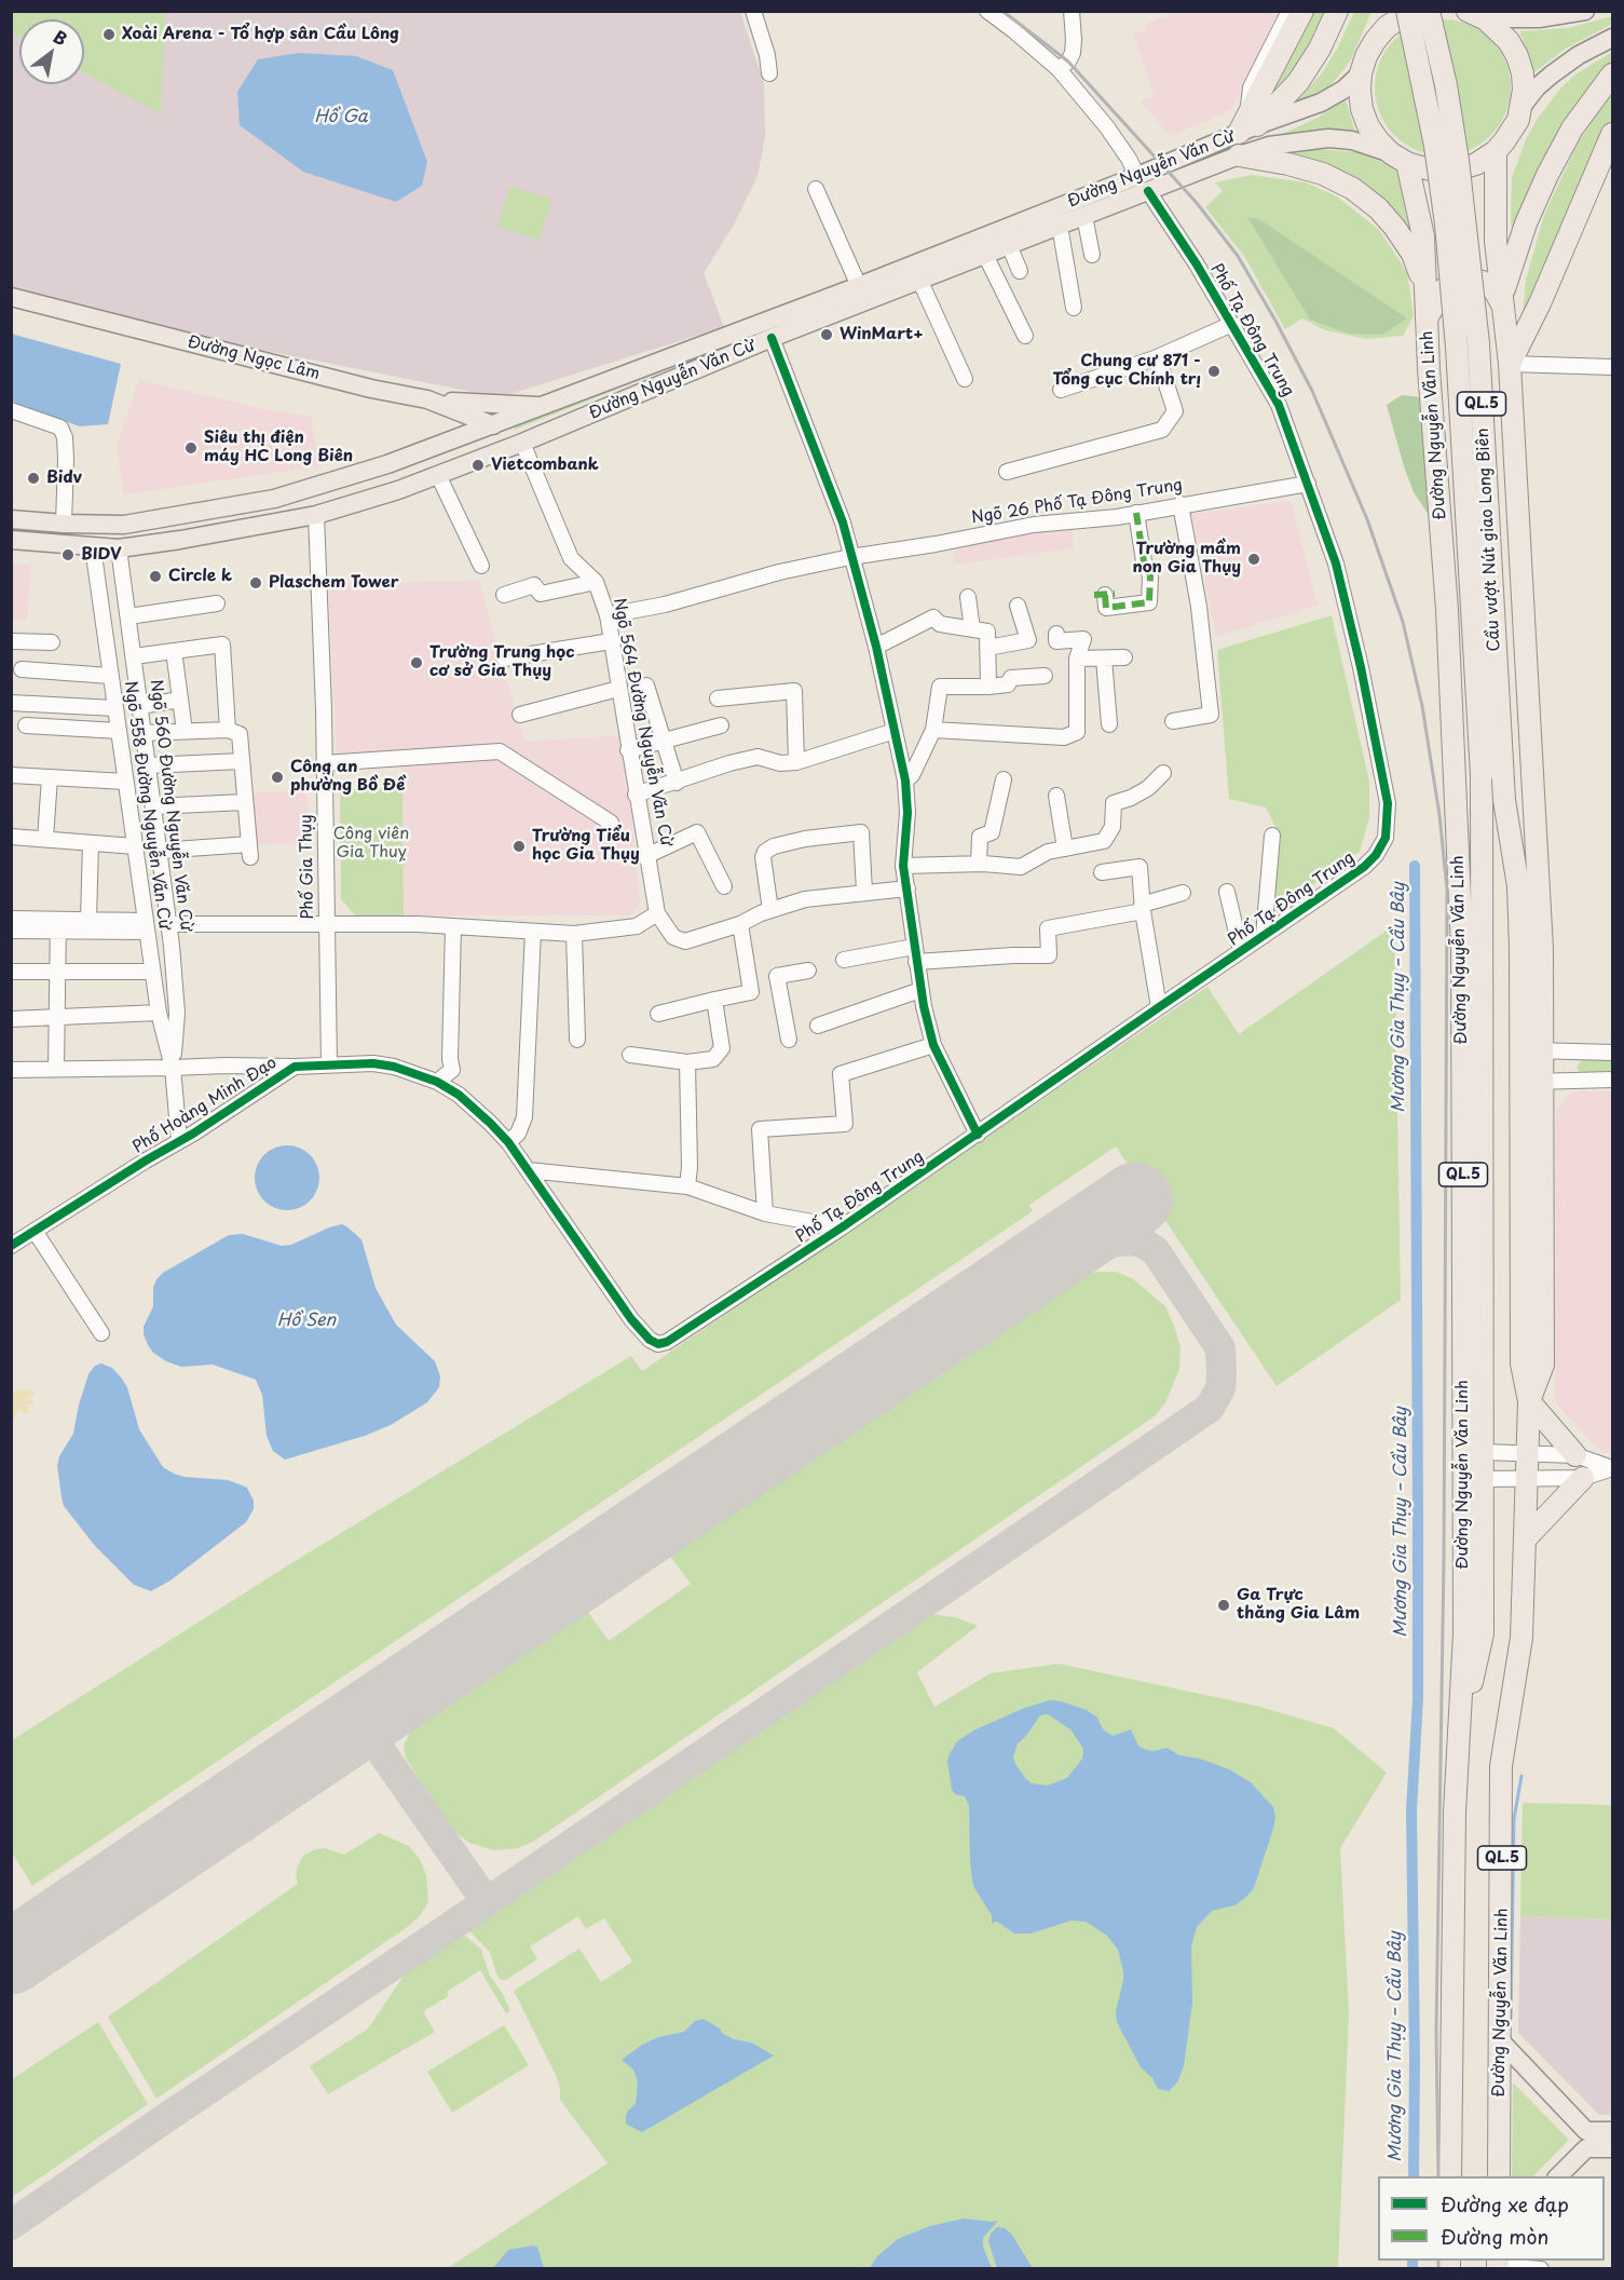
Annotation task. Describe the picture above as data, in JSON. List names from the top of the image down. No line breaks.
{"streets":{"highway":["QL.5","Đường Nguyễn Văn Linh","Cầu vượt Nút giao Long Biên"],"main road":["Đường Nguyễn Văn Cừ","Đường Ngọc Lâm"],"street":["Phố Tạ Đông Trung","Ngõ 26 Phố Tạ Đông Trung","Ngõ 564 Đường Nguyễn Văn Cừ","Ngõ 558 Đường Nguyễn Văn Cừ","Ngõ 560 Đường Nguyễn Văn Cừ","Phố Gia Thụy","Phố Hoàng Minh Đạo"]},"crossings":[["Đường Nguyễn Văn Cừ","Phố Tạ Đông Trung"],["Đường Nguyễn Văn Cừ","Đường Ngọc Lâm"],["Đường Nguyễn Văn Cừ","Đường Nguyễn Văn Linh"],["Đường Nguyễn Văn Cừ","Ngõ 564 Đường Nguyễn Văn Cừ"],["Đường Nguyễn Văn Cừ","Ngõ 558 Đường Nguyễn Văn Cừ"],["Đường Nguyễn Văn Cừ","Ngõ 560 Đường Nguyễn Văn Cừ"],["Đường Nguyễn Văn Cừ","Phố Gia Thụy"],["Phố Tạ Đông Trung","Ngõ 26 Phố Tạ Đông Trung"],["Phố Tạ Đông Trung","Phố Hoàng Minh Đạo"],["Đường Nguyễn Văn Linh","Cầu vượt Nút giao Long Biên"],["Ngõ 26 Phố Tạ Đông Trung","Ngõ 564 Đường Nguyễn Văn Cừ"],["Ngõ 558 Đường Nguyễn Văn Cừ","Ngõ 560 Đường Nguyễn Văn Cừ"],["Phố Gia Thụy","Phố Hoàng Minh Đạo"]],"water":["Hồ Ga","Mương Gia Thụy – Cầu Bây","Hồ Sen"],"parks":["Công viên Gia Thuỵ"],"places":["Xoài Arena - Tổ hợp sân Cầu Lông","WinMart+","Chung cư 871 - Tổng cục Chính trị","Siêu thị điện máy HC Long Biên","Vietcombank","Bidv","BIDV","Trường mầm non Gia Thụy","Circle k","Plaschem Tower","Trường Trung học cơ sở Gia Thụy","Công an phường Bồ Đề","Trường Tiểu học Gia Thụy","Ga Trực thăng Gia Lâm"],"legend":["Đường xe đạp","Đường mòn"],"north":"top right"}
